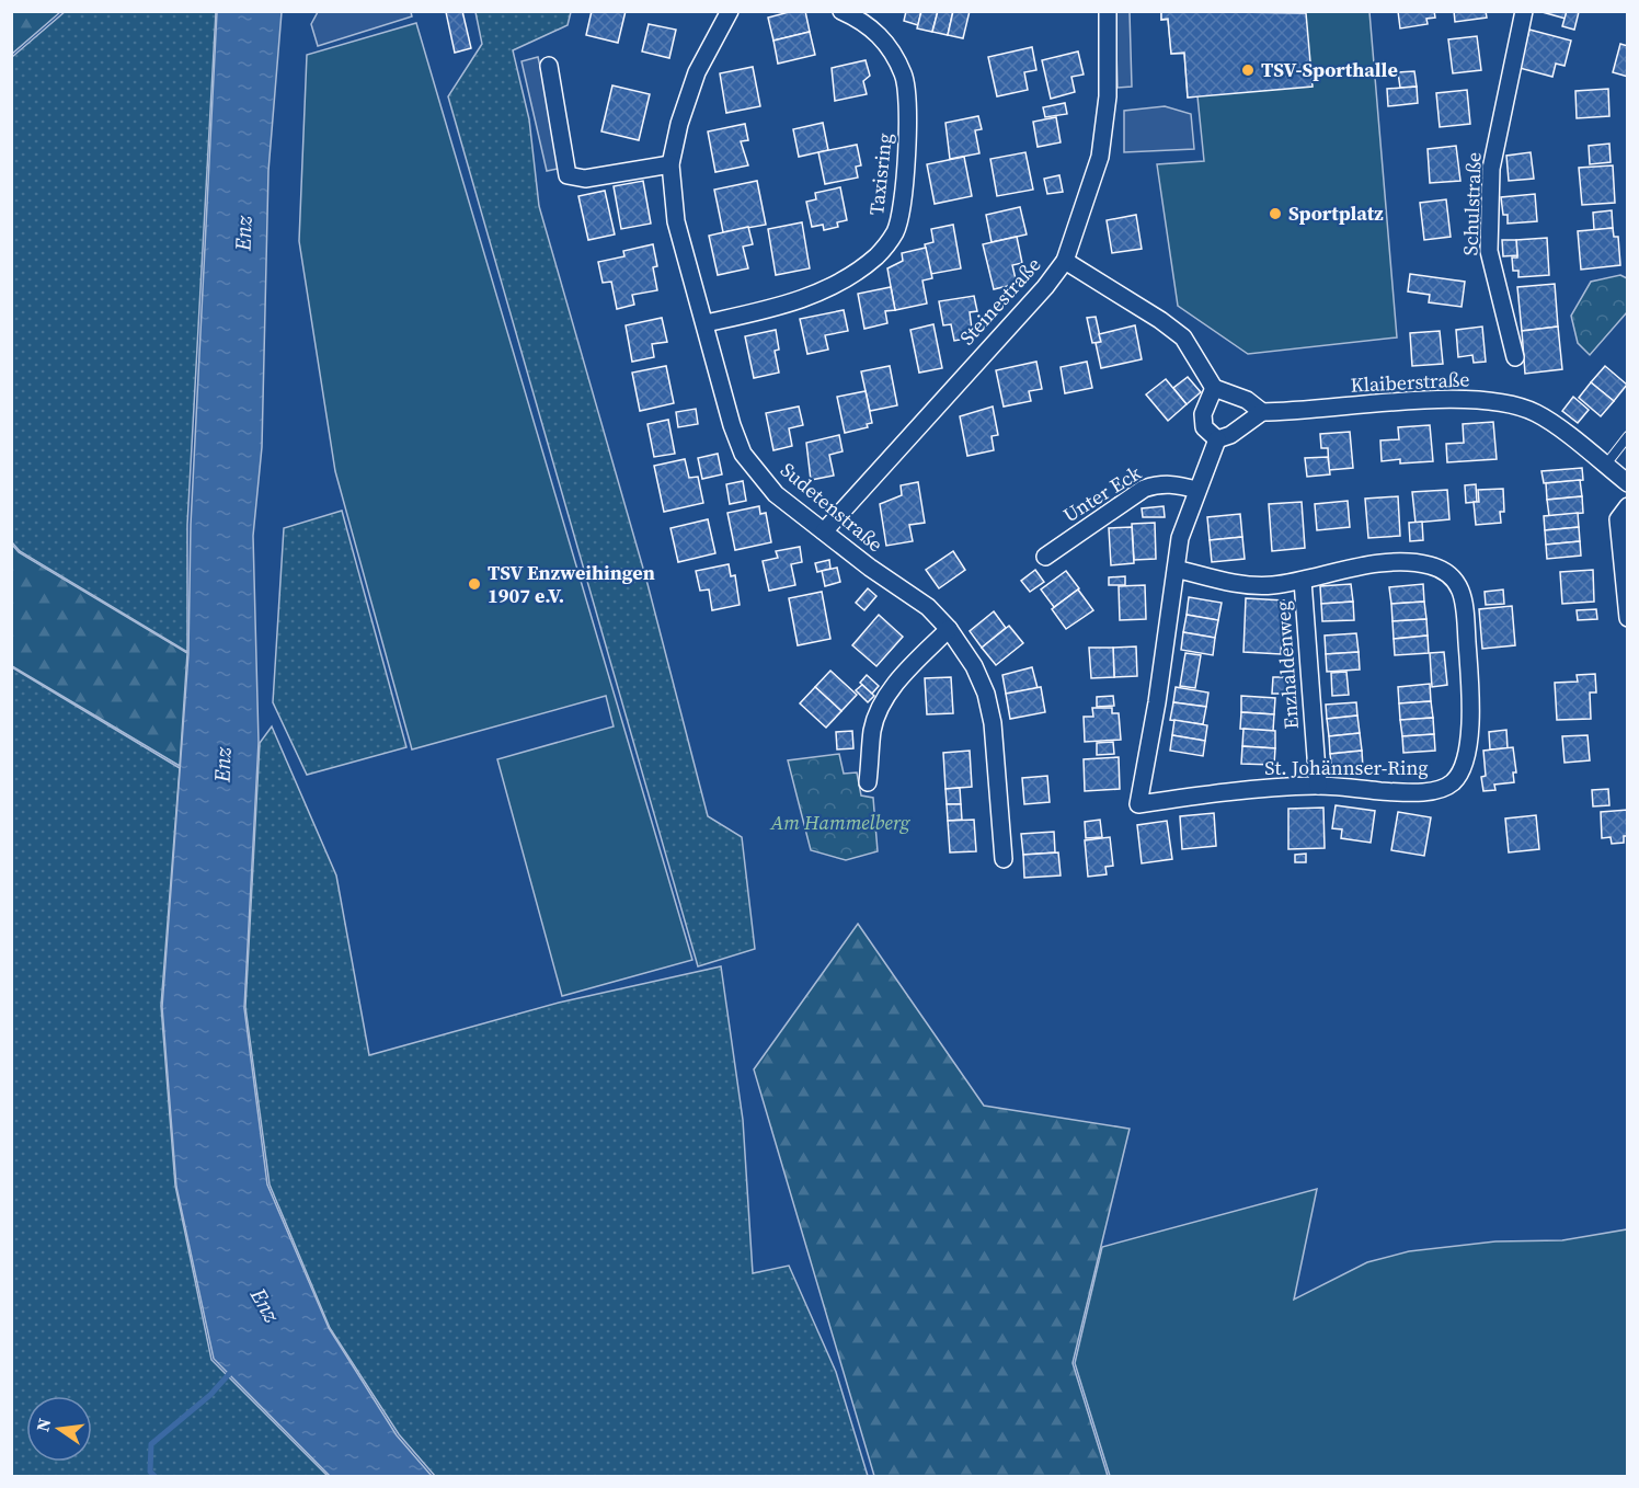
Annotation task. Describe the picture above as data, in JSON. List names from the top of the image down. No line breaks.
{"streets":{"street":["Taxisring","Schulstraße","Steinestraße","Klaiberstraße","Unter Eck","Sudetenstraße","Enzhaldenweg","St. Johännser-Ring"]},"crossings":[["Taxisring","Sudetenstraße"],["Steinestraße","Sudetenstraße"],["Unter Eck","St. Johännser-Ring"],["Enzhaldenweg","St. Johännser-Ring"]],"water":["Enz"],"parks":["Am Hammelberg"],"places":["TSV-Sporthalle","Sportplatz","TSV Enzweihingen 1907 e.V."],"north":"left"}
